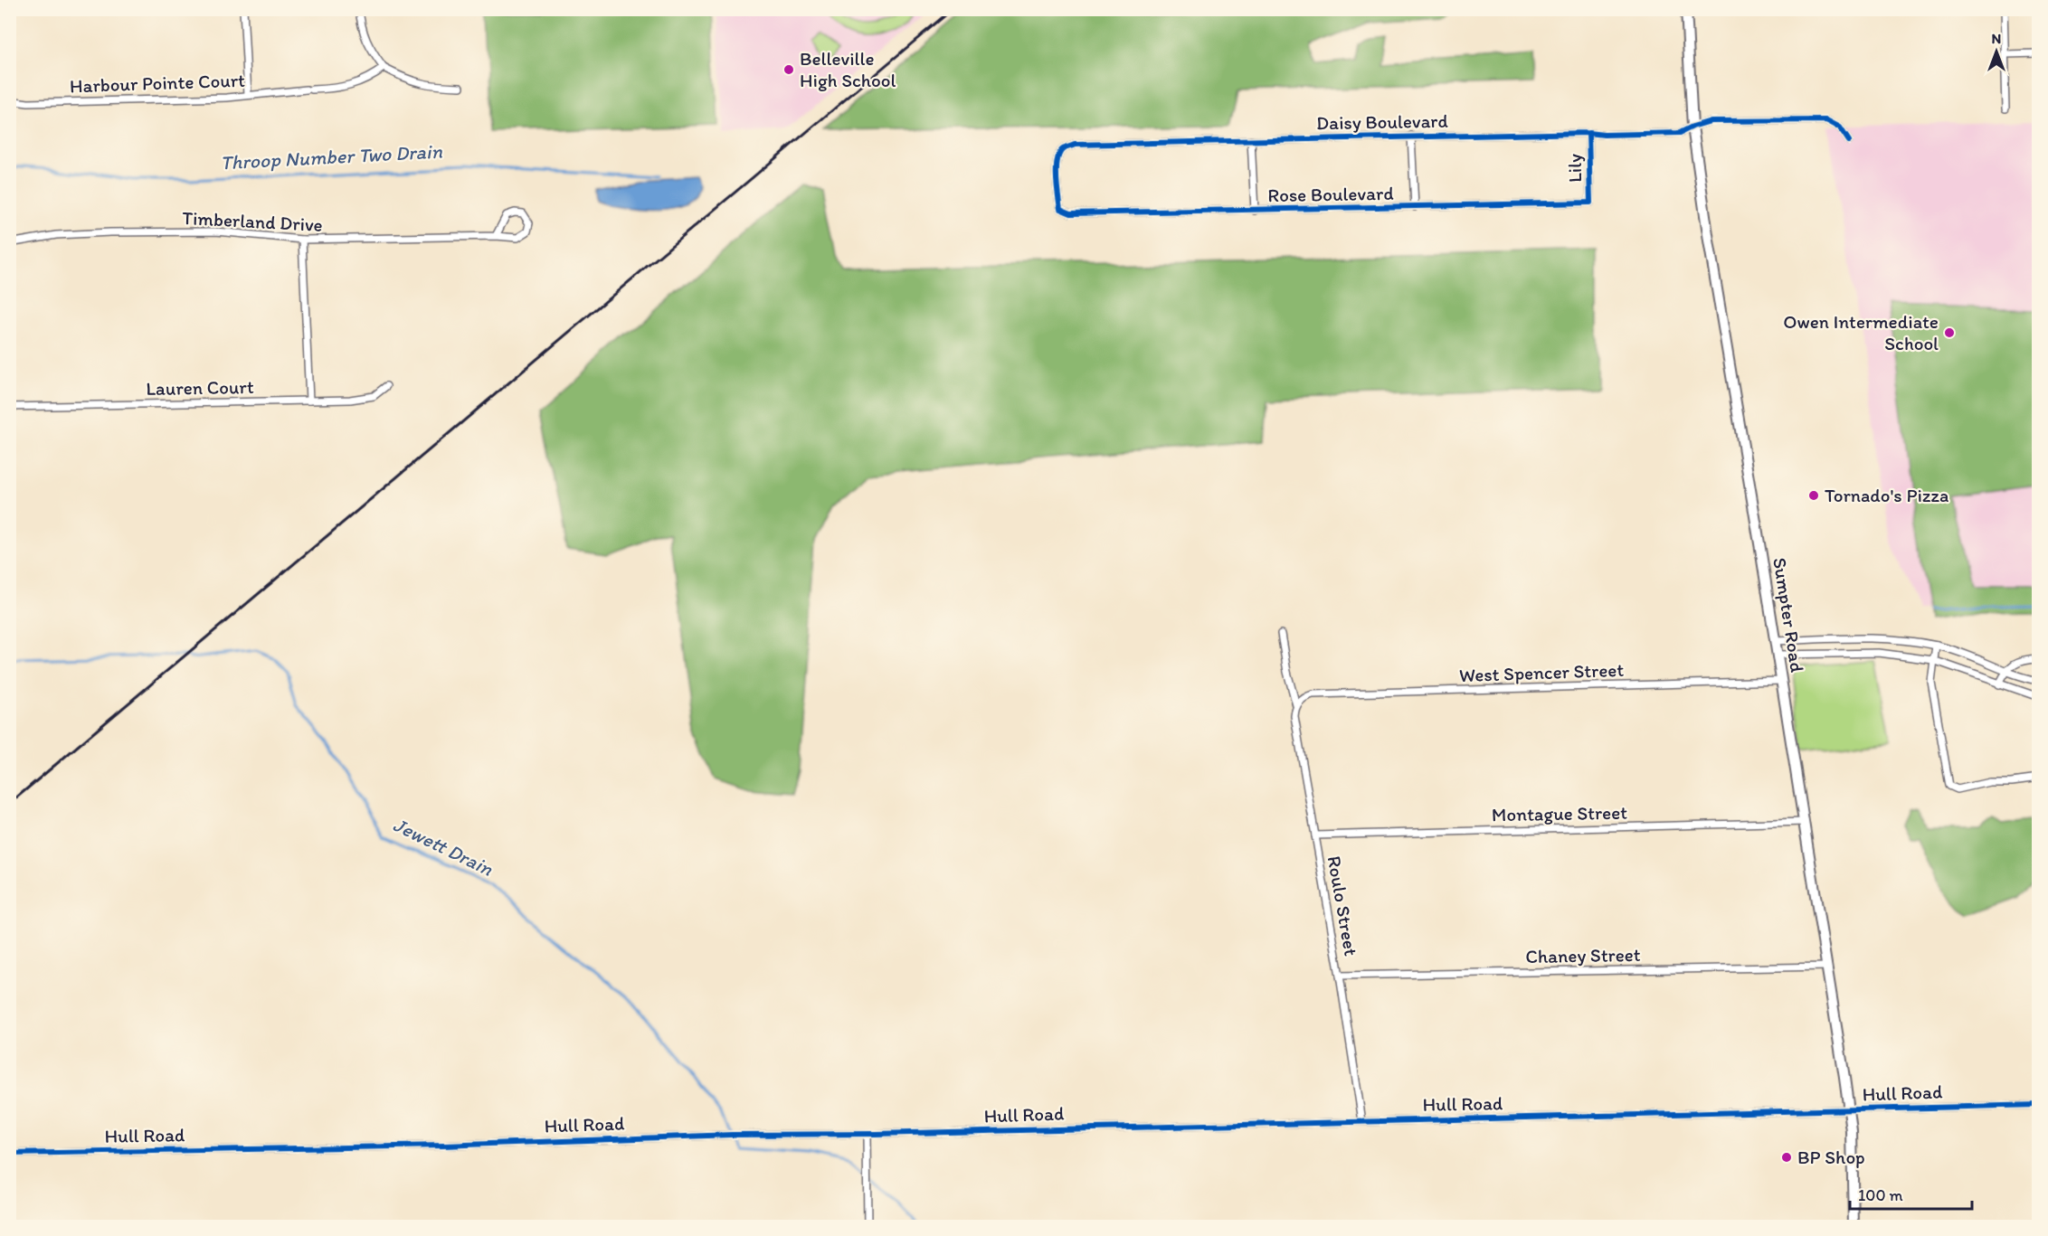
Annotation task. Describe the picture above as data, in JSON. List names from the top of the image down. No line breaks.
{"streets":{"street":["Harbour Pointe Court","Daisy Boulevard","Lily","Rose Boulevard","Timberland Drive","Lauren Court","Sumpter Road","West Spencer Street","Montague Street","Roulo Street","Chaney Street","Hull Road"]},"crossings":[["Daisy Boulevard","Lily"],["Daisy Boulevard","Rose Boulevard"],["Daisy Boulevard","Sumpter Road"],["Lily","Rose Boulevard"],["Sumpter Road","West Spencer Street"],["Sumpter Road","Montague Street"],["Sumpter Road","Chaney Street"],["Sumpter Road","Hull Road"],["West Spencer Street","Roulo Street"],["Montague Street","Roulo Street"],["Roulo Street","Chaney Street"],["Roulo Street","Hull Road"]],"water":["Throop Number Two Drain","Jewett Drain"],"places":["Belleville High School","Owen Intermediate School","Tornado's Pizza","BP Shop"],"scale_bar":"100 m","north":"top"}
